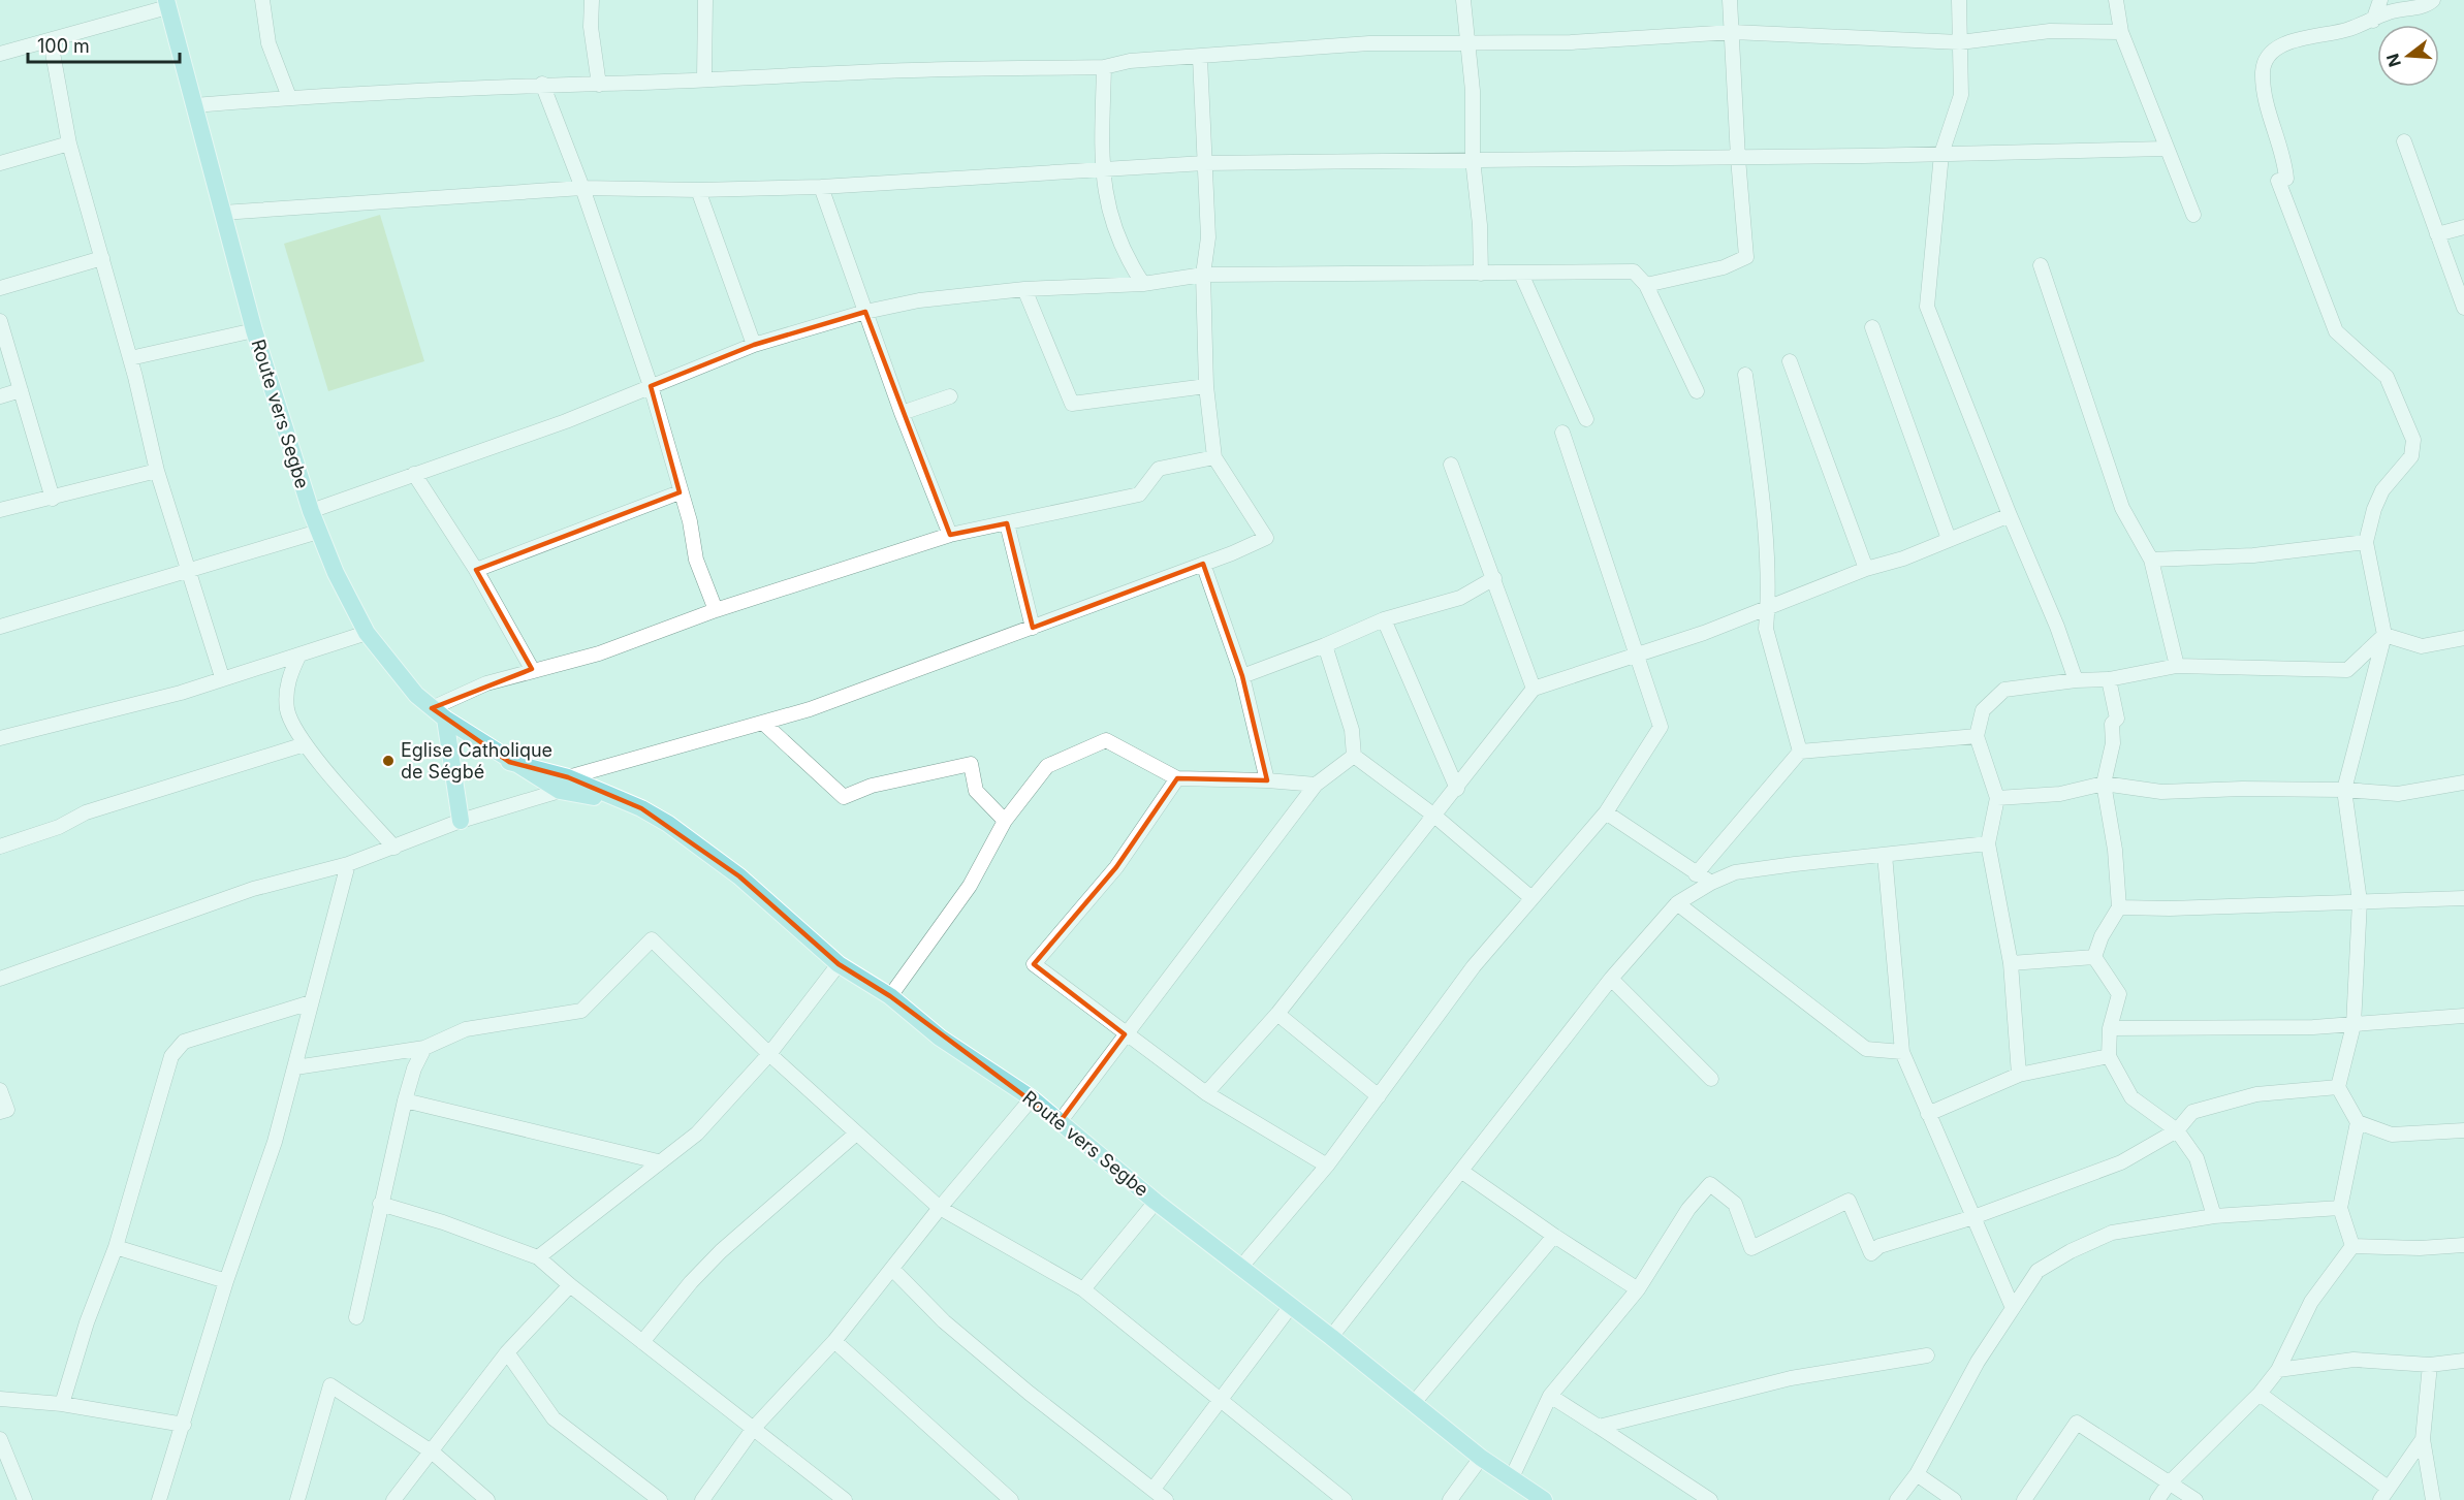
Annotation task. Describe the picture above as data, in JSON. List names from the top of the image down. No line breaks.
{"streets":{"main road":["Route vers Segbe"]},"places":["Eglise Catholique de Ségbé"],"scale_bar":"100 m","north":"left"}
